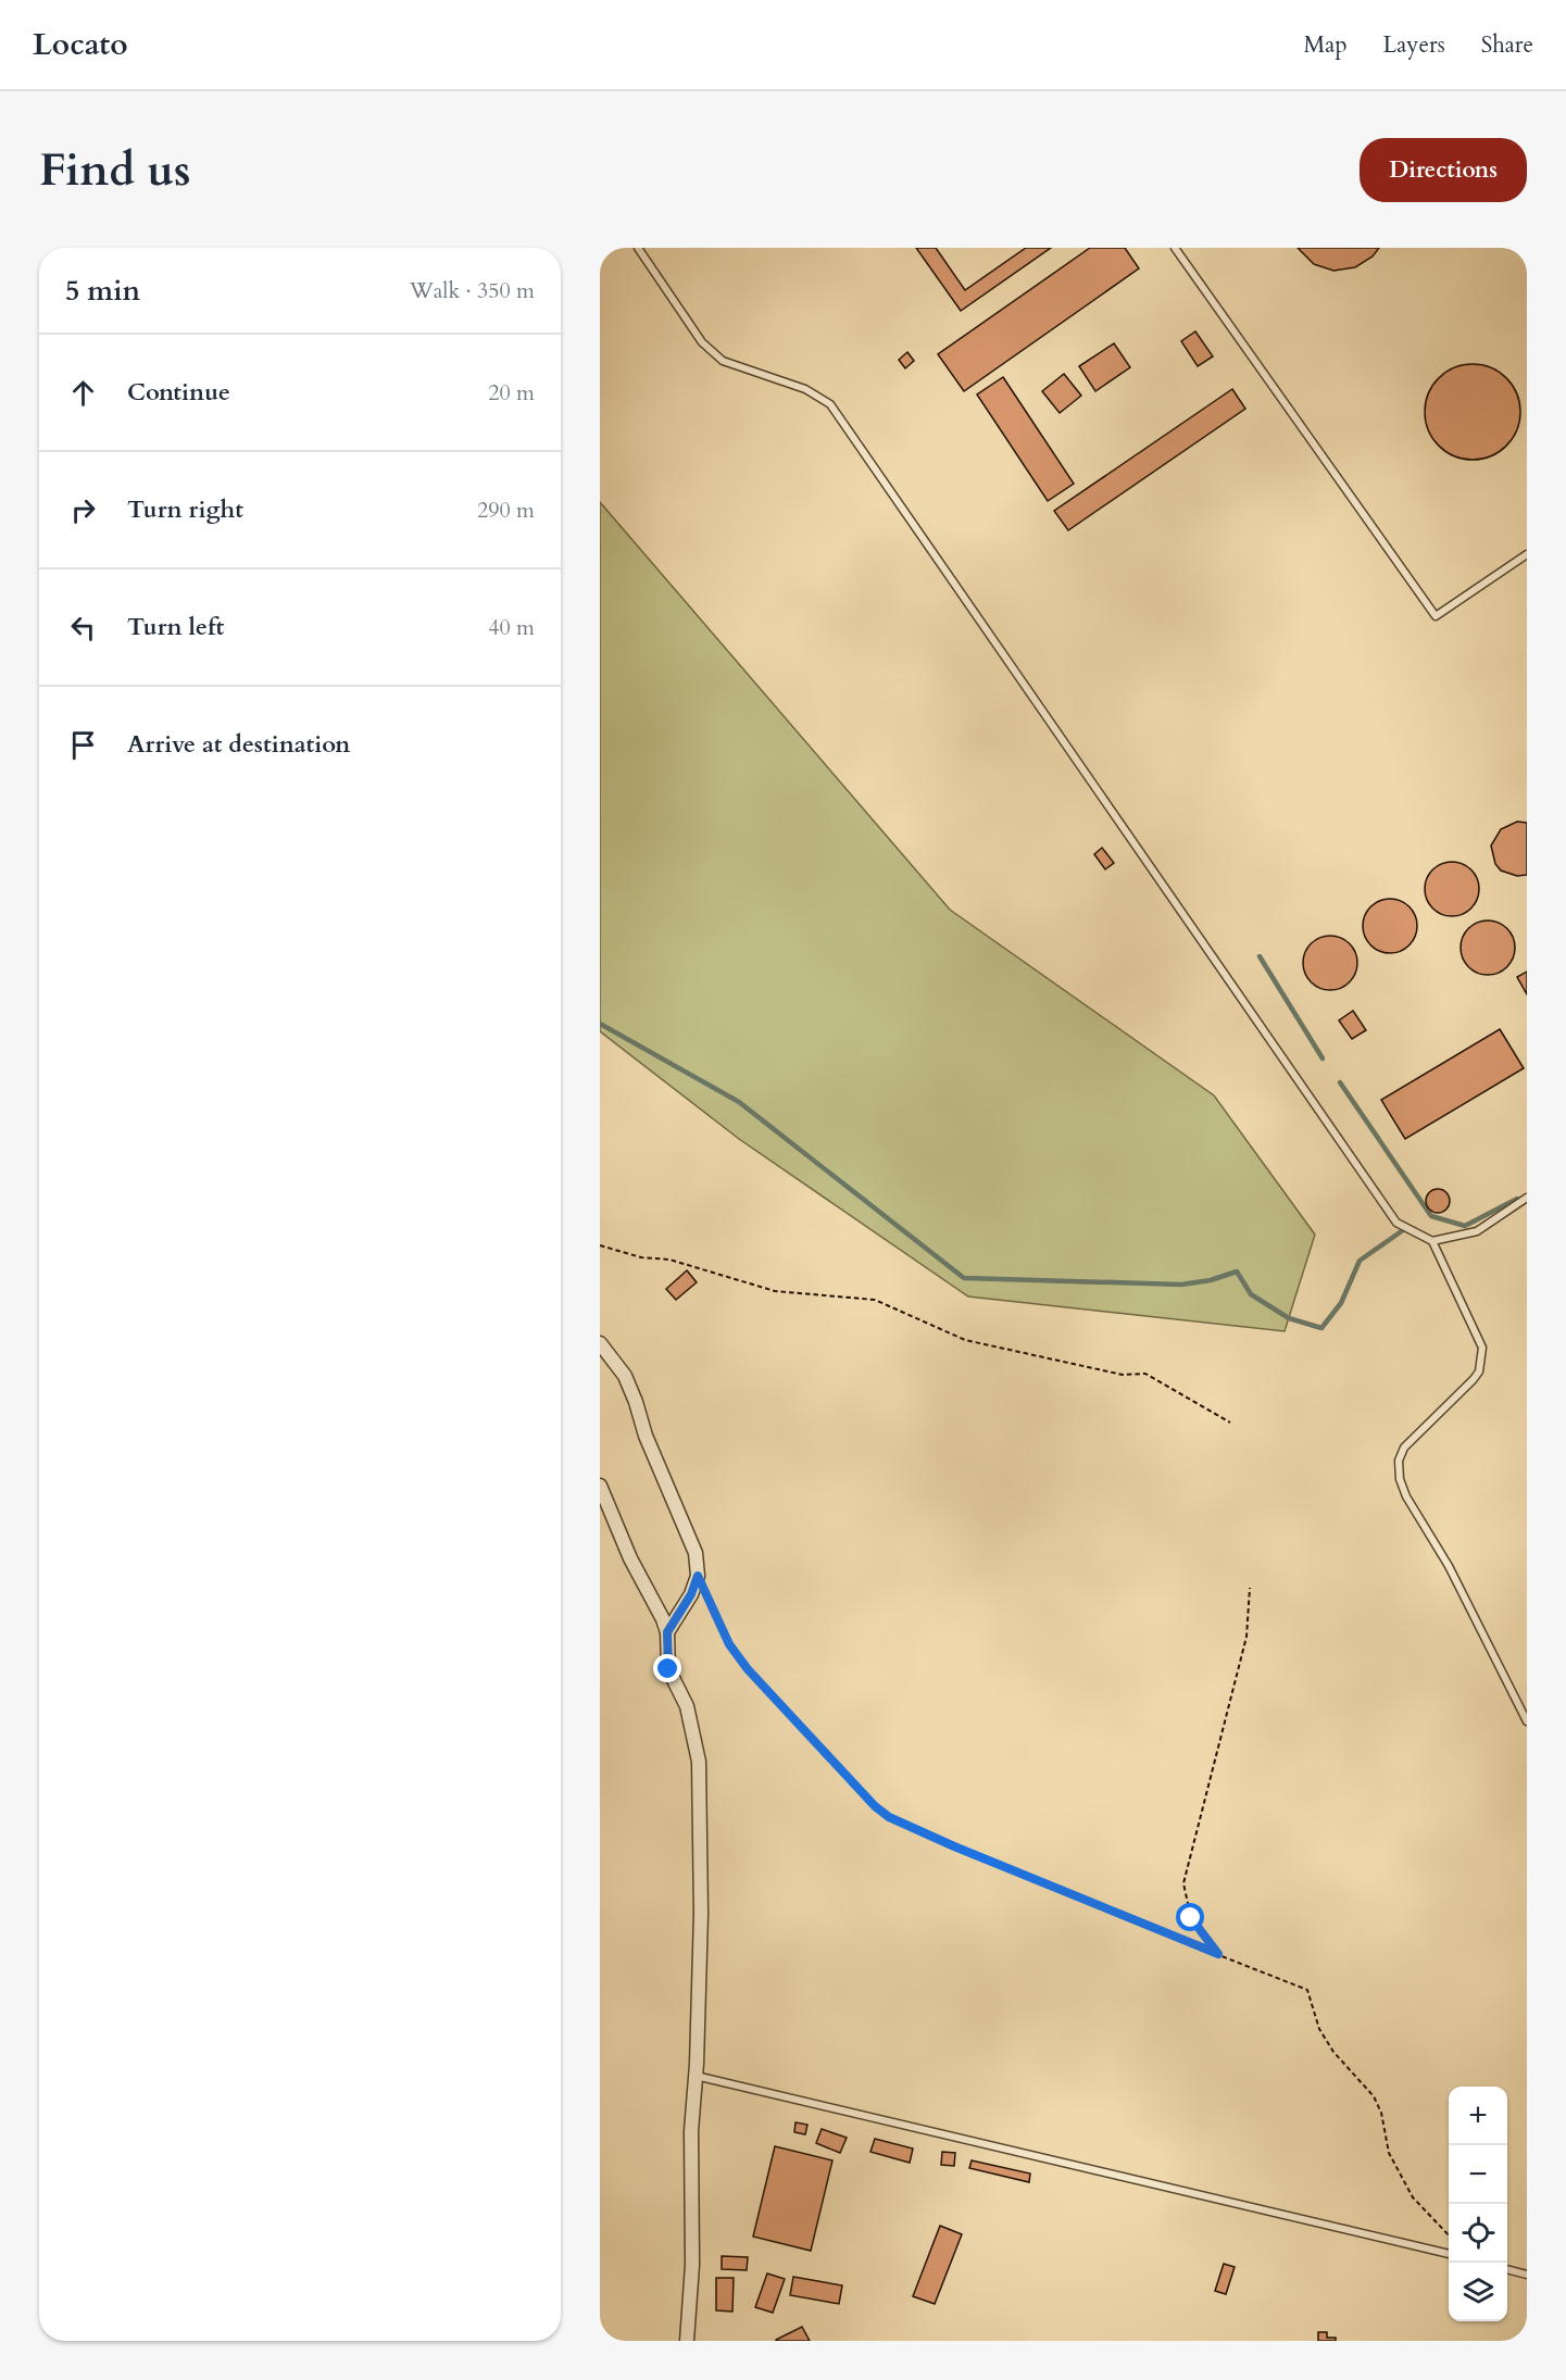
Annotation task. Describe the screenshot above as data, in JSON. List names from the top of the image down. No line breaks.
{"page":{"header":"Locato","nav":["Map","Layers","Share"],"buttons":"Directions","title":"Find us","heading":["5 min","Walk · 350 m"],"list":[["Continue","20 m"],["Turn right","290 m"],["Turn left","40 m"],"Arrive at destination"],"map_buttons":["+","−"]}}
